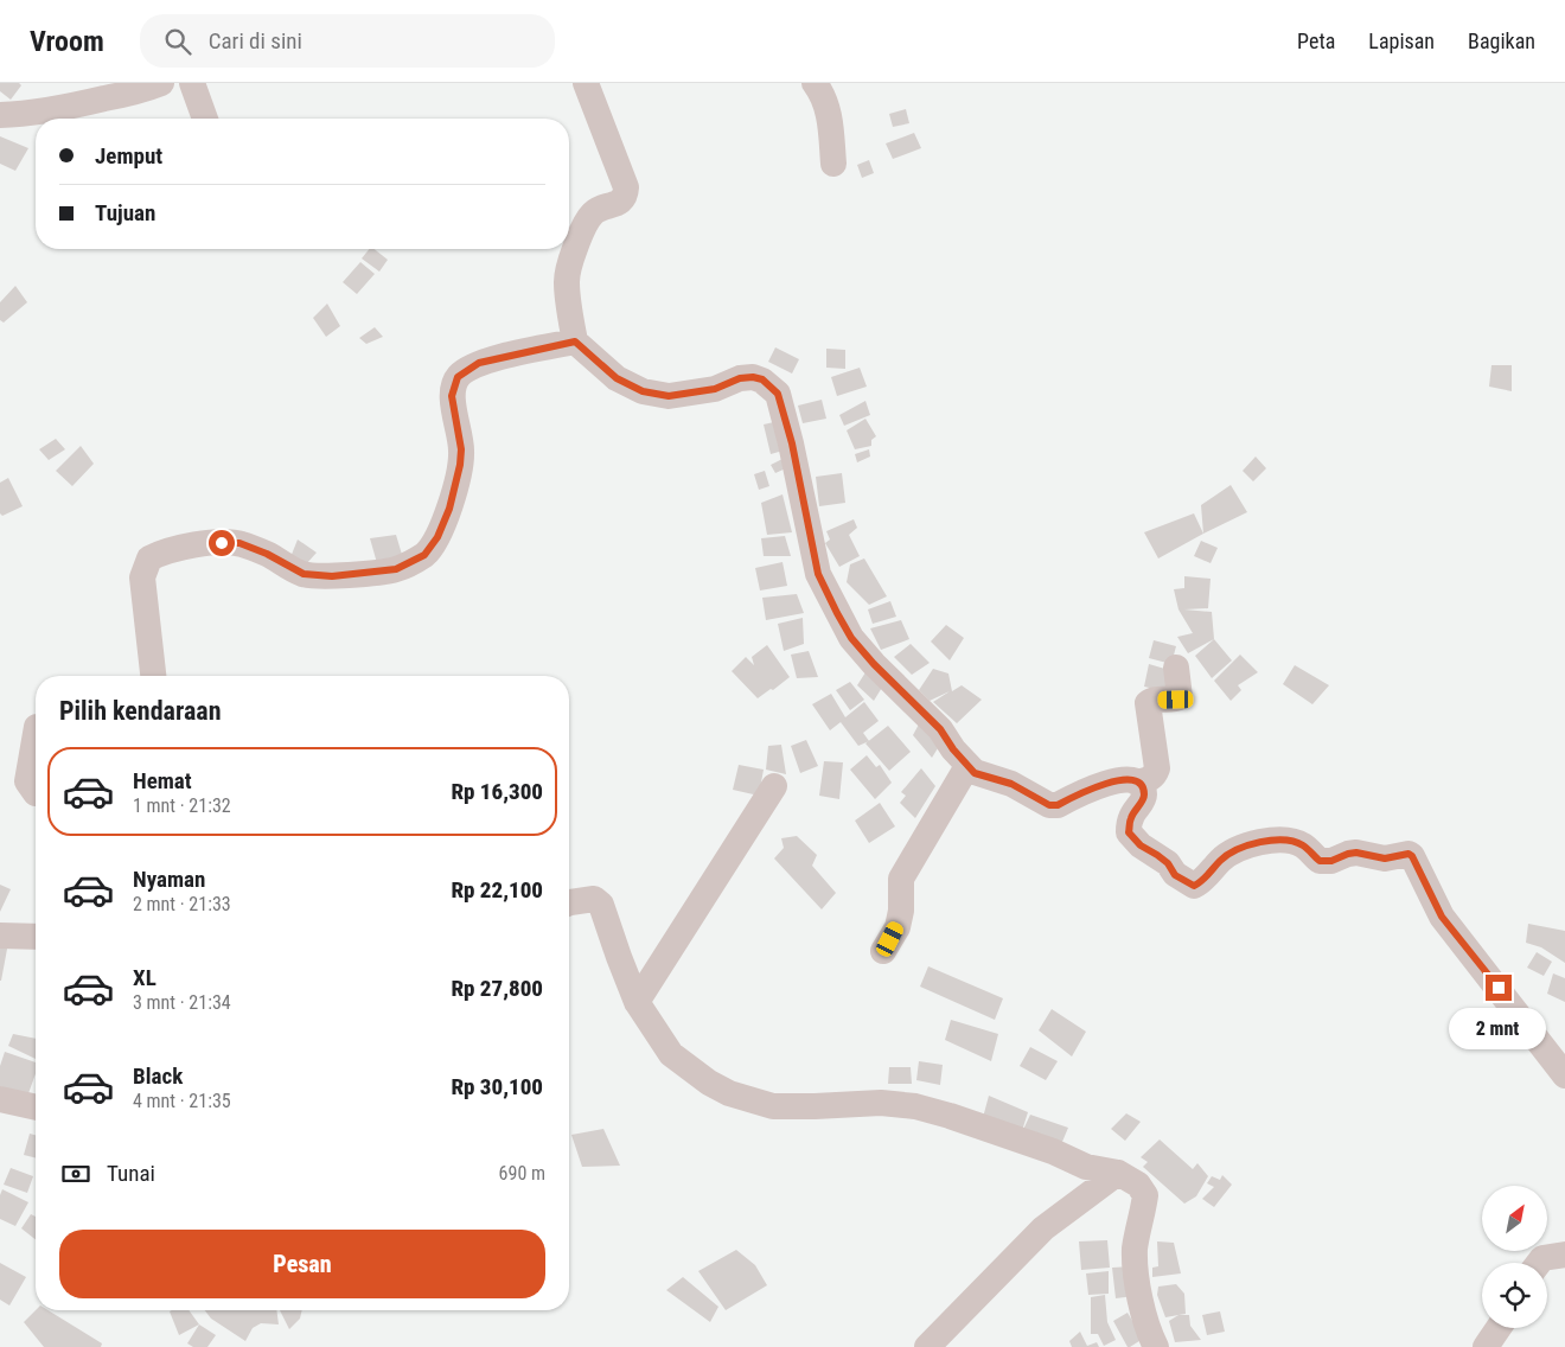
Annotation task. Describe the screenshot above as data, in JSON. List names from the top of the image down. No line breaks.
{"north":"top right","page":{"header":"Vroom","search":"Cari di sini","nav":["Peta","Lapisan","Bagikan"],"banner":["Jemput","Tujuan"],"heading":"Pilih kendaraan","list":[{"name":"Hemat","note":"1 mnt · 21:32","value":"Rp 16,300"},{"name":"Nyaman","note":"2 mnt · 21:33","value":"Rp 22,100"},{"name":"XL","note":"3 mnt · 21:34","value":"Rp 27,800"},{"name":"Black","note":"4 mnt · 21:35","value":"Rp 30,100"}],"bubble":"2 mnt","pay":["Tunai","690 m"],"buttons":"Pesan"}}
